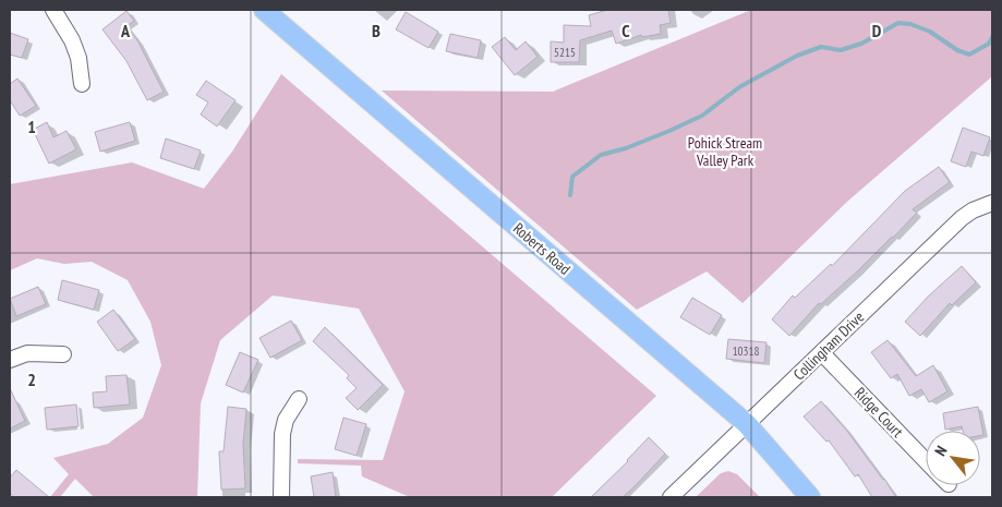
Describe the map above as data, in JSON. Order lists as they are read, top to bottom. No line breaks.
{"streets":{"main road":["Roberts Road"],"street":["Collingham Drive","Ridge Court"]},"crossings":[["Roberts Road","Collingham Drive"],["Collingham Drive","Ridge Court"]],"parks":["Pohick Stream Valley Park"],"house_numbers":["5215","10318"],"north":"top left","grid":{"columns":["A","B","C","D"],"rows":["1","2"]}}
